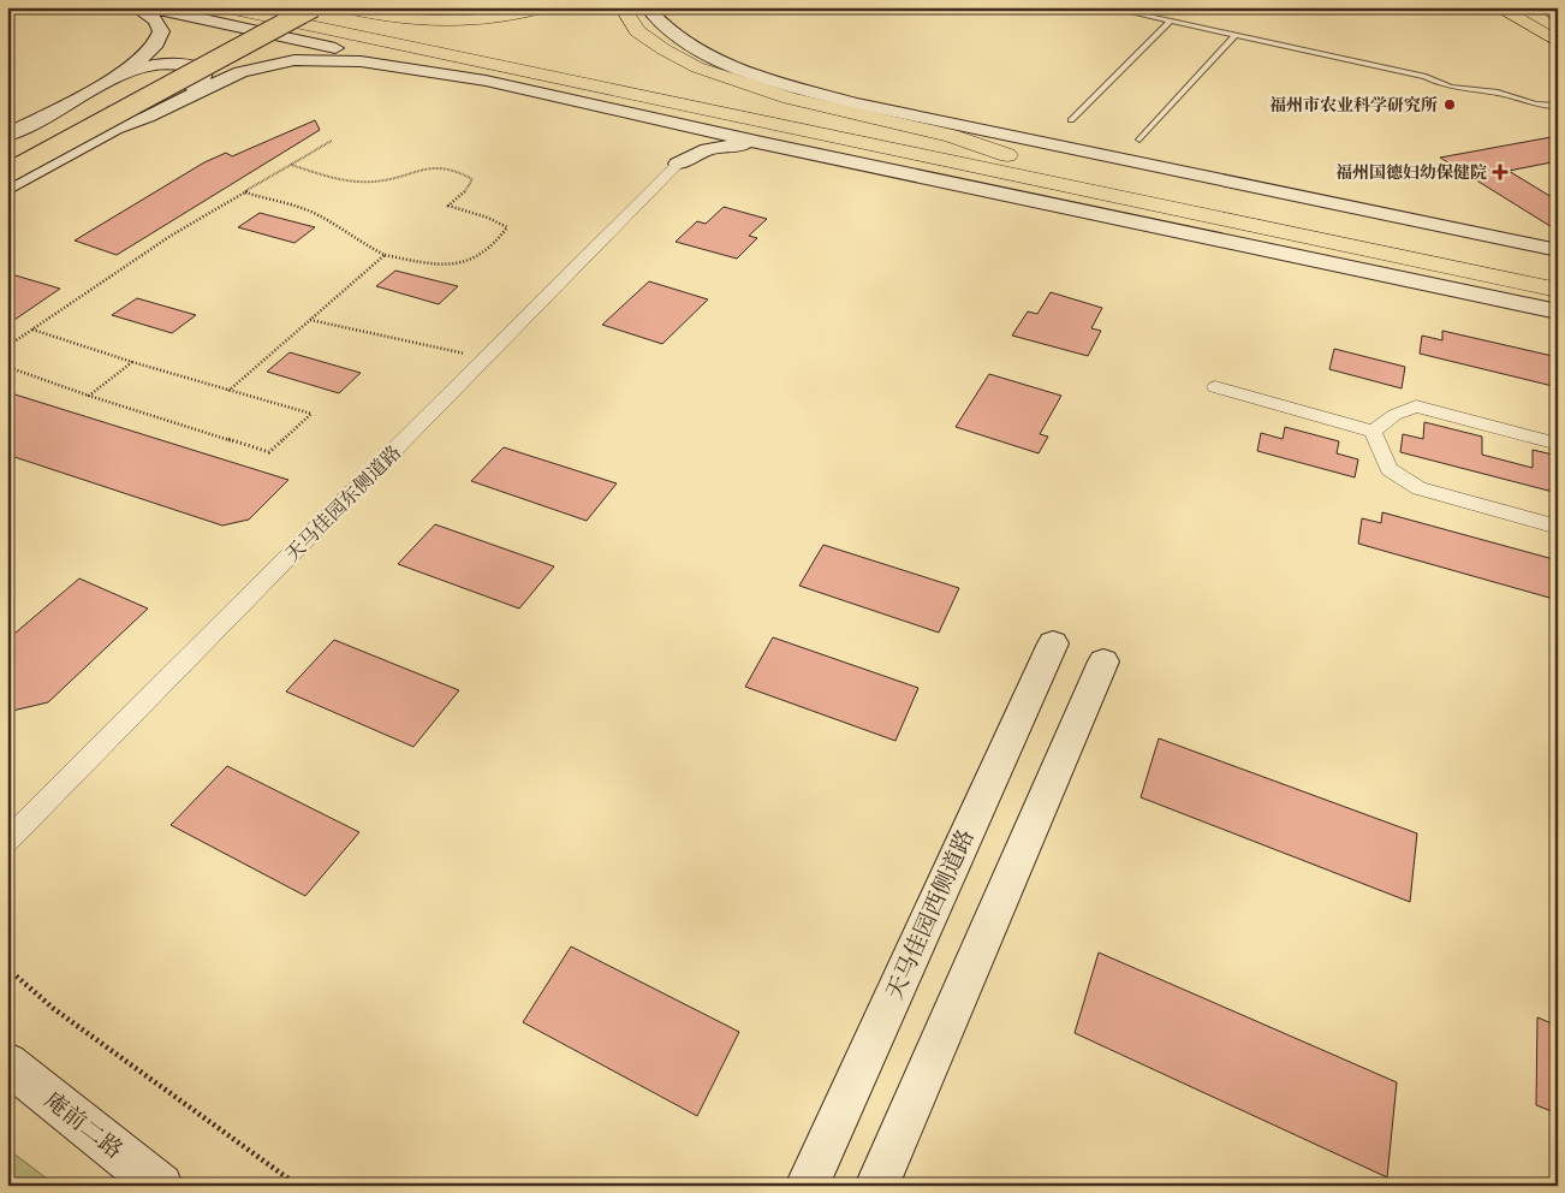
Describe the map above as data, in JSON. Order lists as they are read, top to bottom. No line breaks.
{"streets":{"main road":["天马佳园西侧道路","庵前二路"],"street":["天马佳园东侧道路"]},"places":{"other":["福州市农业科学研究所"],"health":["福州国德妇幼保健院"]}}
